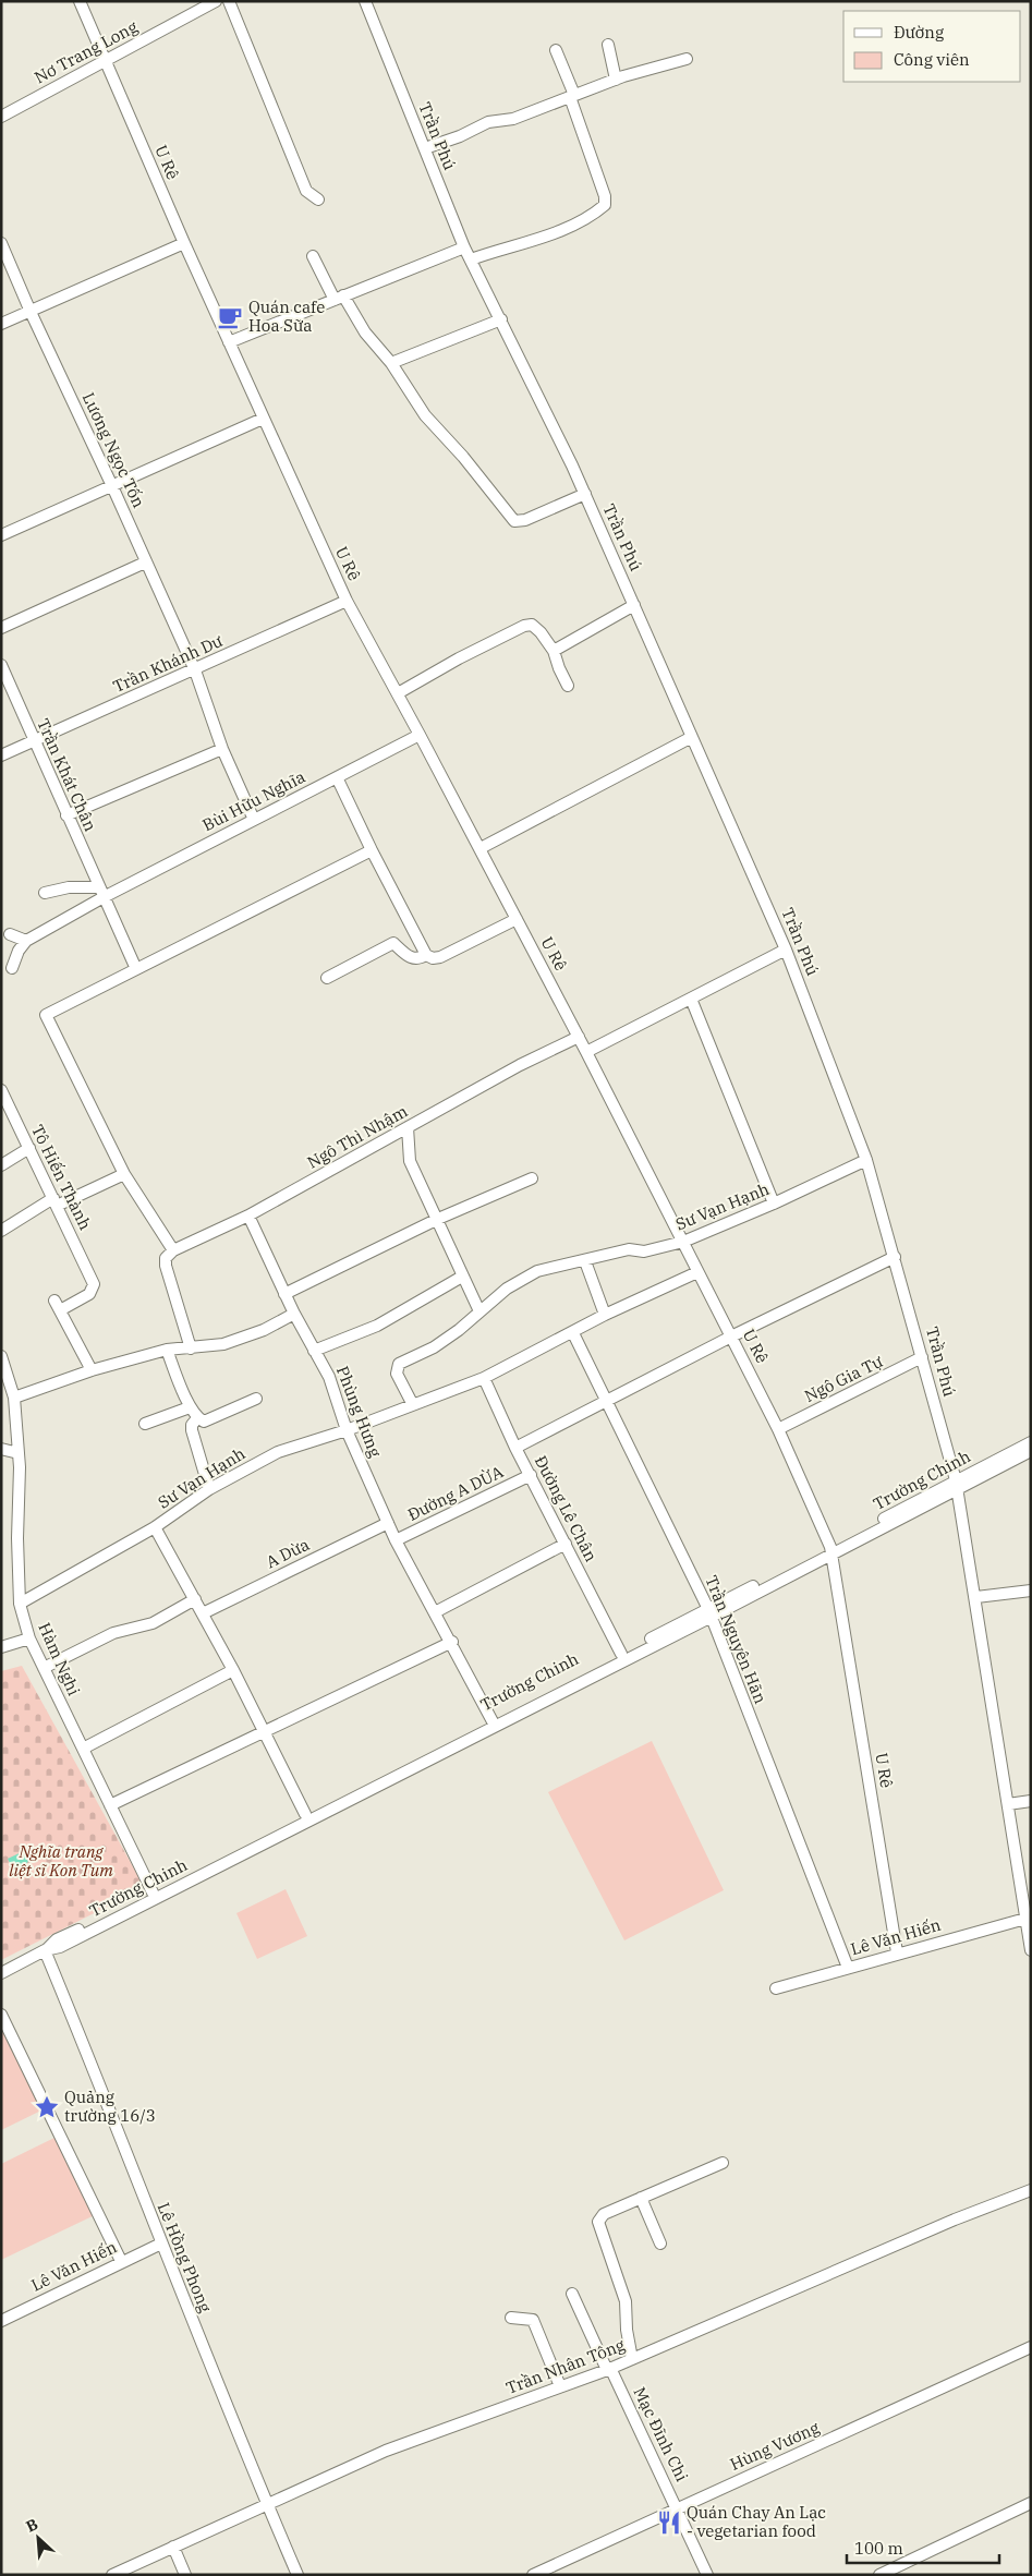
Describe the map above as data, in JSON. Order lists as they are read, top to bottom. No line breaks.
{"streets":{"street":["Nơ Trang Long","Trần Phú","U Rê","Lương Ngọc Tốn","Trần Khánh Dư","Trần Khát Chân","Bùi Hữu Nghĩa","Ngô Thì Nhậm","Tô Hiến Thành","Sư Vạn Hạnh","Ngô Gia Tự","Phùng Hưng","Trường Chinh","Đường A DỪA","Đường Lê Chân","A Dừa","Trần Nguyên Hãn","Hàm Nghi","Lê Văn Hiến","Lê Hồng Phong","Trần Nhân Tông","Mạc Đĩnh Chi","Hùng Vương"]},"crossings":[["Nơ Trang Long","U Rê"],["Trần Phú","Sư Vạn Hạnh"],["Trần Phú","Ngô Gia Tự"],["Trần Phú","Trường Chinh"],["Trần Phú","Lê Văn Hiến"],["U Rê","Trần Khánh Dư"],["U Rê","Bùi Hữu Nghĩa"],["U Rê","Ngô Thì Nhậm"],["U Rê","Sư Vạn Hạnh"],["U Rê","Ngô Gia Tự"],["U Rê","Trường Chinh"],["U Rê","Lê Văn Hiến"],["Lương Ngọc Tốn","Trần Khánh Dư"],["Lương Ngọc Tốn","Bùi Hữu Nghĩa"],["Trần Khánh Dư","Trần Khát Chân"],["Trần Khát Chân","Bùi Hữu Nghĩa"],["Sư Vạn Hạnh","Phùng Hưng"],["Sư Vạn Hạnh","Đường Lê Chân"],["Sư Vạn Hạnh","Trần Nguyên Hãn"],["Sư Vạn Hạnh","Hàm Nghi"],["Phùng Hưng","Trường Chinh"],["Phùng Hưng","Đường A DỪA"],["Phùng Hưng","A Dừa"],["Trường Chinh","Đường Lê Chân"],["Trường Chinh","Trần Nguyên Hãn"],["Trường Chinh","Hàm Nghi"],["Trường Chinh","Lê Hồng Phong"],["Đường A DỪA","Đường Lê Chân"],["Trần Nguyên Hãn","Lê Văn Hiến"],["Lê Văn Hiến","Lê Hồng Phong"],["Lê Hồng Phong","Trần Nhân Tông"],["Trần Nhân Tông","Mạc Đĩnh Chi"],["Mạc Đĩnh Chi","Hùng Vương"]],"parks":["Nghĩa trang liệt sĩ Kon Tum"],"places":{"cafe":["Quán cafe Hoa Sữa"],"place":["Quảng trường 16/3"],"restaurant":["Quán Chay An Lạc - vegetarian food"]},"legend":["Đường","Công viên"],"scale_bar":"100 m","north":"top left"}
